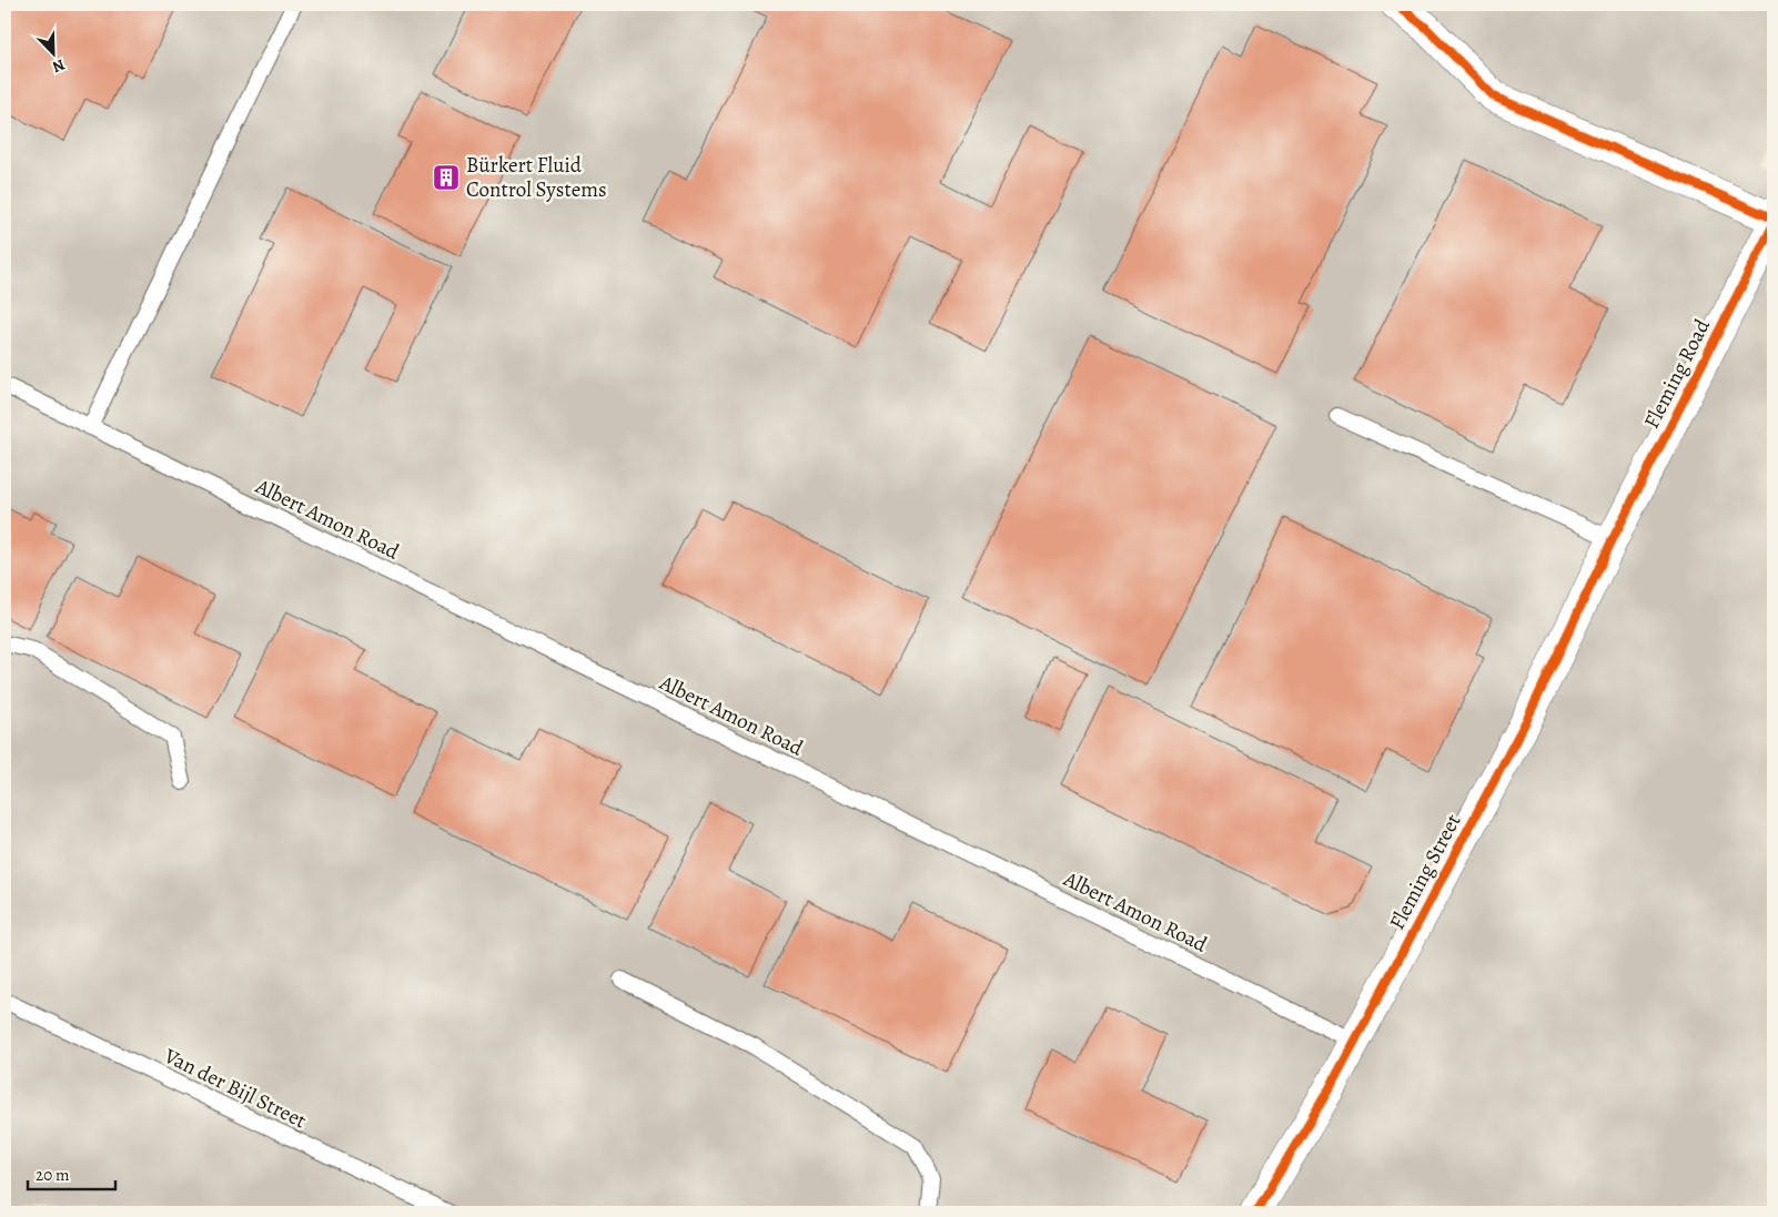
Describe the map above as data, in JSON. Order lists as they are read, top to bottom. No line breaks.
{"streets":{"street":["Fleming Road","Fleming Street"],"lane":["Albert Amon Road","Van der Bijl Street"]},"crossings":[["Fleming Road","Fleming Street"],["Albert Amon Road","Fleming Street"]],"places":{"building":["Bürkert Fluid Control Systems"]},"scale_bar":"20 m","north":"bottom right"}
